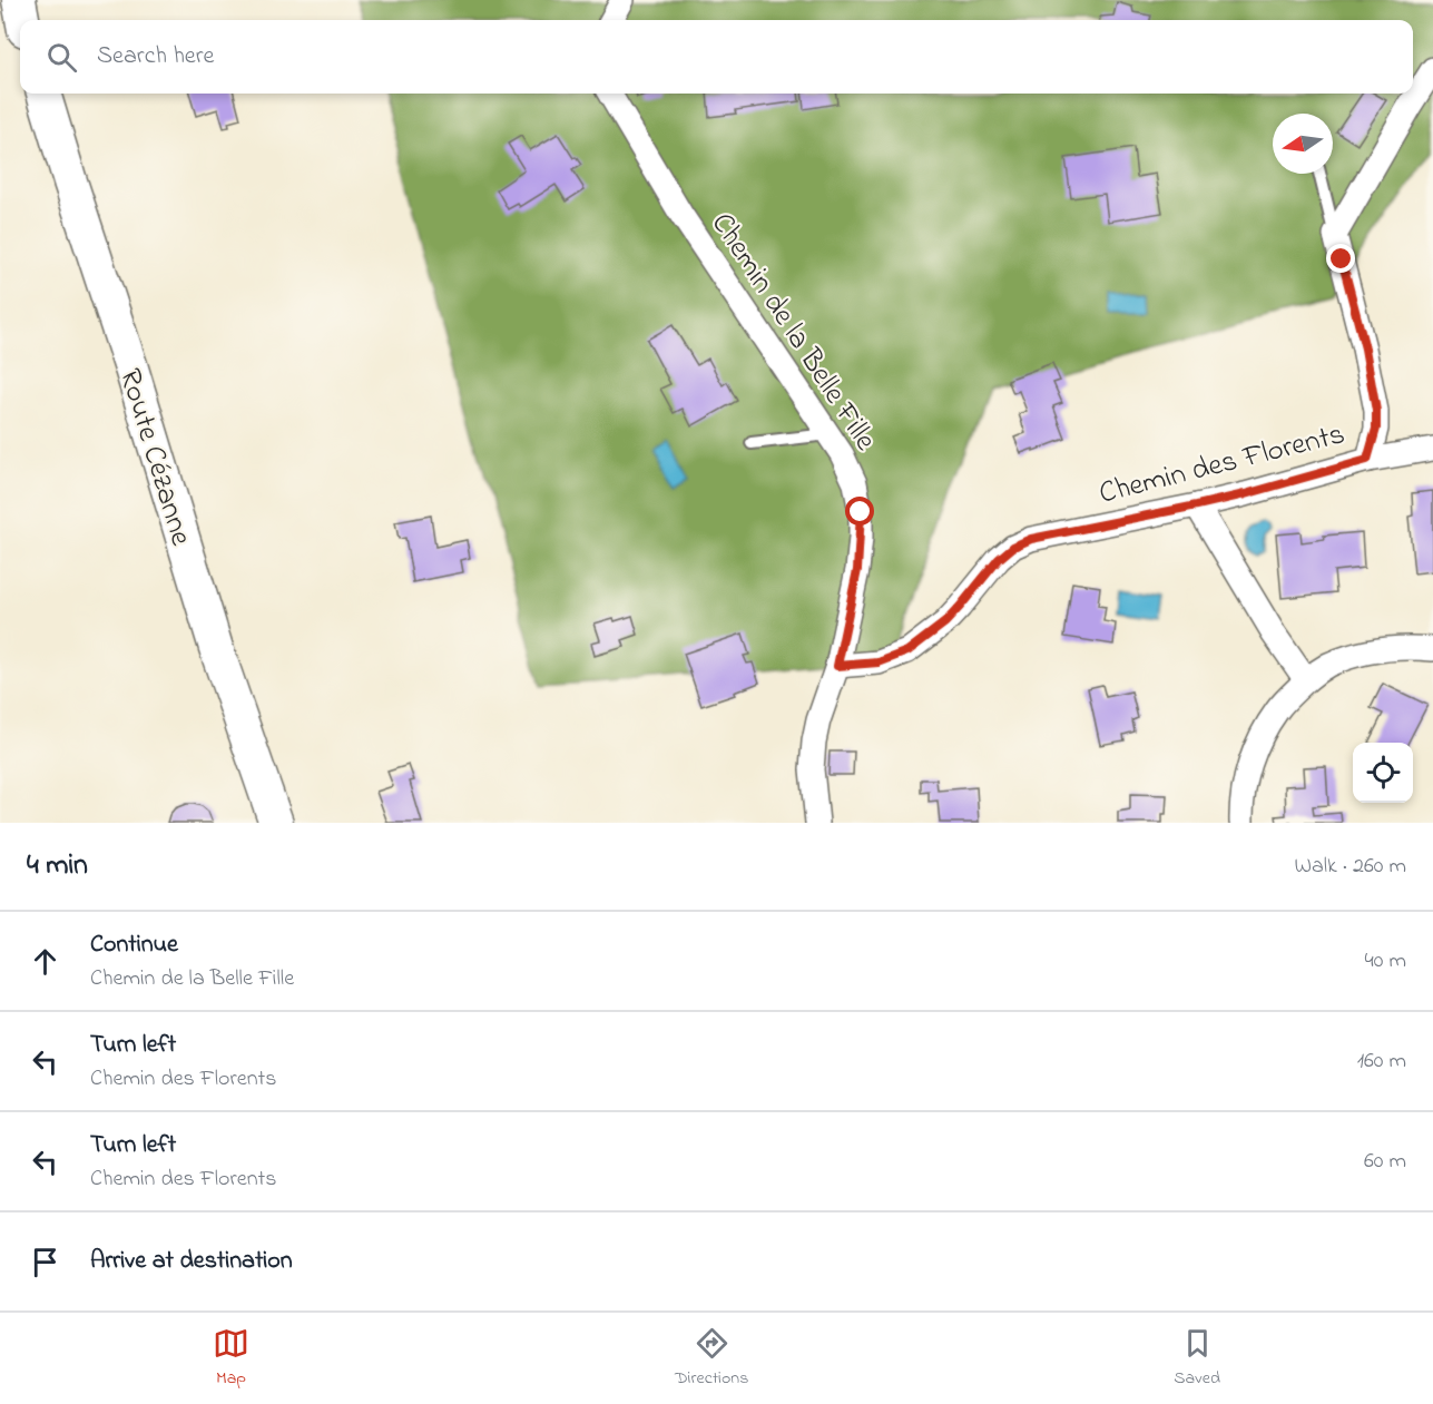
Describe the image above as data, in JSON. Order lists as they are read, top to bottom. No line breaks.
{"streets":{"street":["Chemin de la Belle Fille","Route Cézanne","Chemin des Florents"]},"crossings":[["Chemin de la Belle Fille","Chemin des Florents"]],"north":"left","page":{"search":"Search here","heading":["4 min","Walk · 260 m"],"list":[["Continue","Chemin de la Belle Fille","40 m"],["Turn left","Chemin des Florents","160 m"],["Turn left","Chemin des Florents","60 m"],"Arrive at destination"],"nav":["Map","Directions","Saved"]}}
